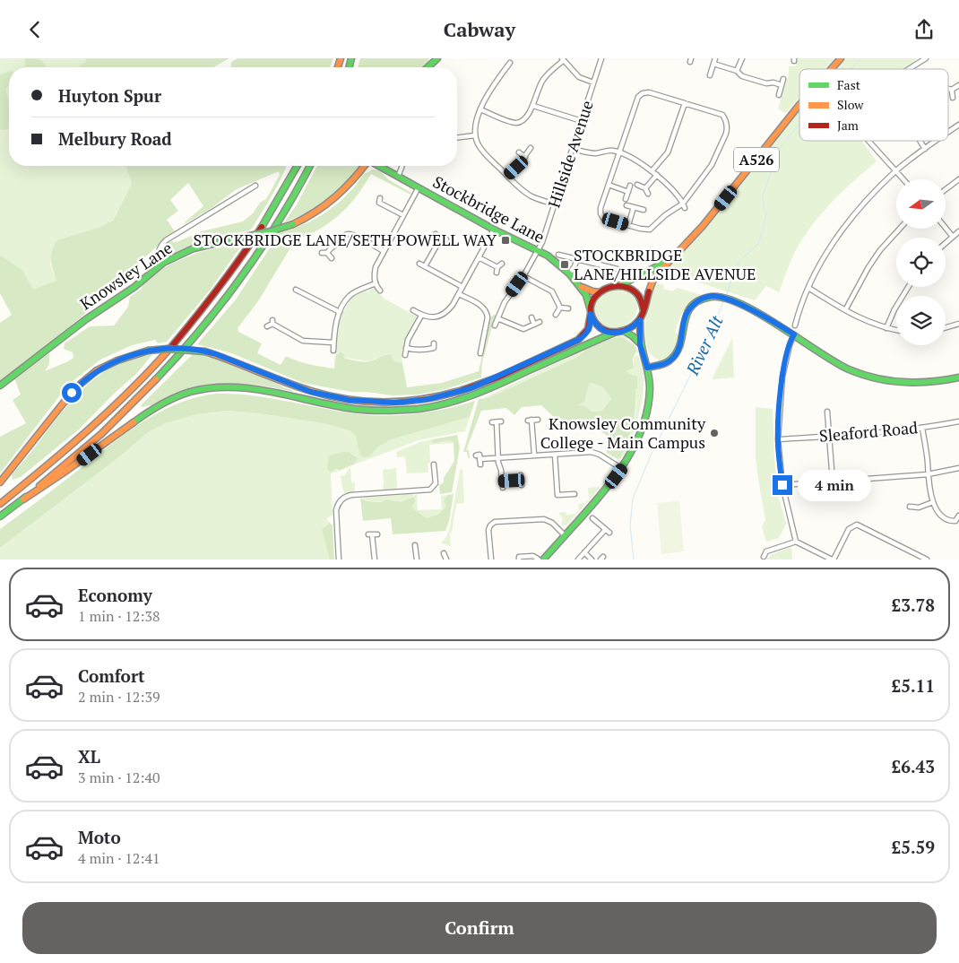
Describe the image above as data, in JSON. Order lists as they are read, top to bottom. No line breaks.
{"streets":{"main road":["A526","Stockbridge Lane","Knowsley Lane"],"street":["Hillside Avenue","Sleaford Road"]},"crossings":[["Hillside Avenue","Stockbridge Lane"],["A526","Stockbridge Lane"]],"water":["River Alt"],"places":{"transit":["STOCKBRIDGE LANE/SETH POWELL WAY","STOCKBRIDGE LANE/HILLSIDE AVENUE"],"other":["Knowsley Community College - Main Campus"]},"legend":["Fast","Slow","Jam"],"north":"left","page":{"header":"Cabway","banner":["Huyton Spur","Melbury Road"],"bubble":"4 min","list":[{"name":"Economy","note":"1 min · 12:38","value":"£3.78"},{"name":"Comfort","note":"2 min · 12:39","value":"£5.11"},{"name":"XL","note":"3 min · 12:40","value":"£6.43"},{"name":"Moto","note":"4 min · 12:41","value":"£5.59"}],"buttons":"Confirm"}}
